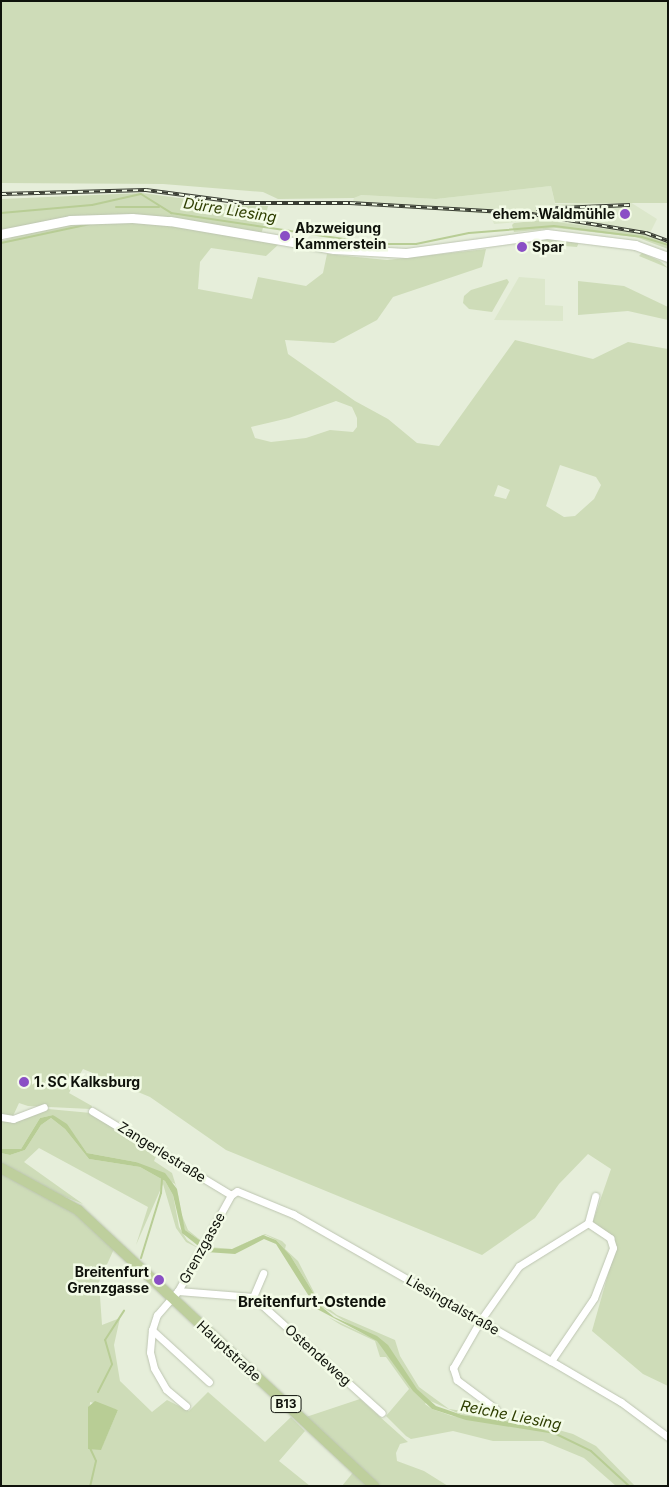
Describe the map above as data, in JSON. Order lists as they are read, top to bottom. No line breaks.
{"streets":{"main road":["Hauptstraße","B13"],"street":["Zangerlestraße","Grenzgasse","Liesingtalstraße","Ostendeweg"]},"crossings":[["Zangerlestraße","Grenzgasse"],["Zangerlestraße","Liesingtalstraße"],["Grenzgasse","Liesingtalstraße"],["Grenzgasse","Hauptstraße"]],"districts":["Breitenfurt-Ostende"],"water":["Dürre Liesing","Reiche Liesing"],"places":["ehem. Waldmühle","Abzweigung Kammerstein","Spar","1. SC Kalksburg","Breitenfurt Grenzgasse"]}
